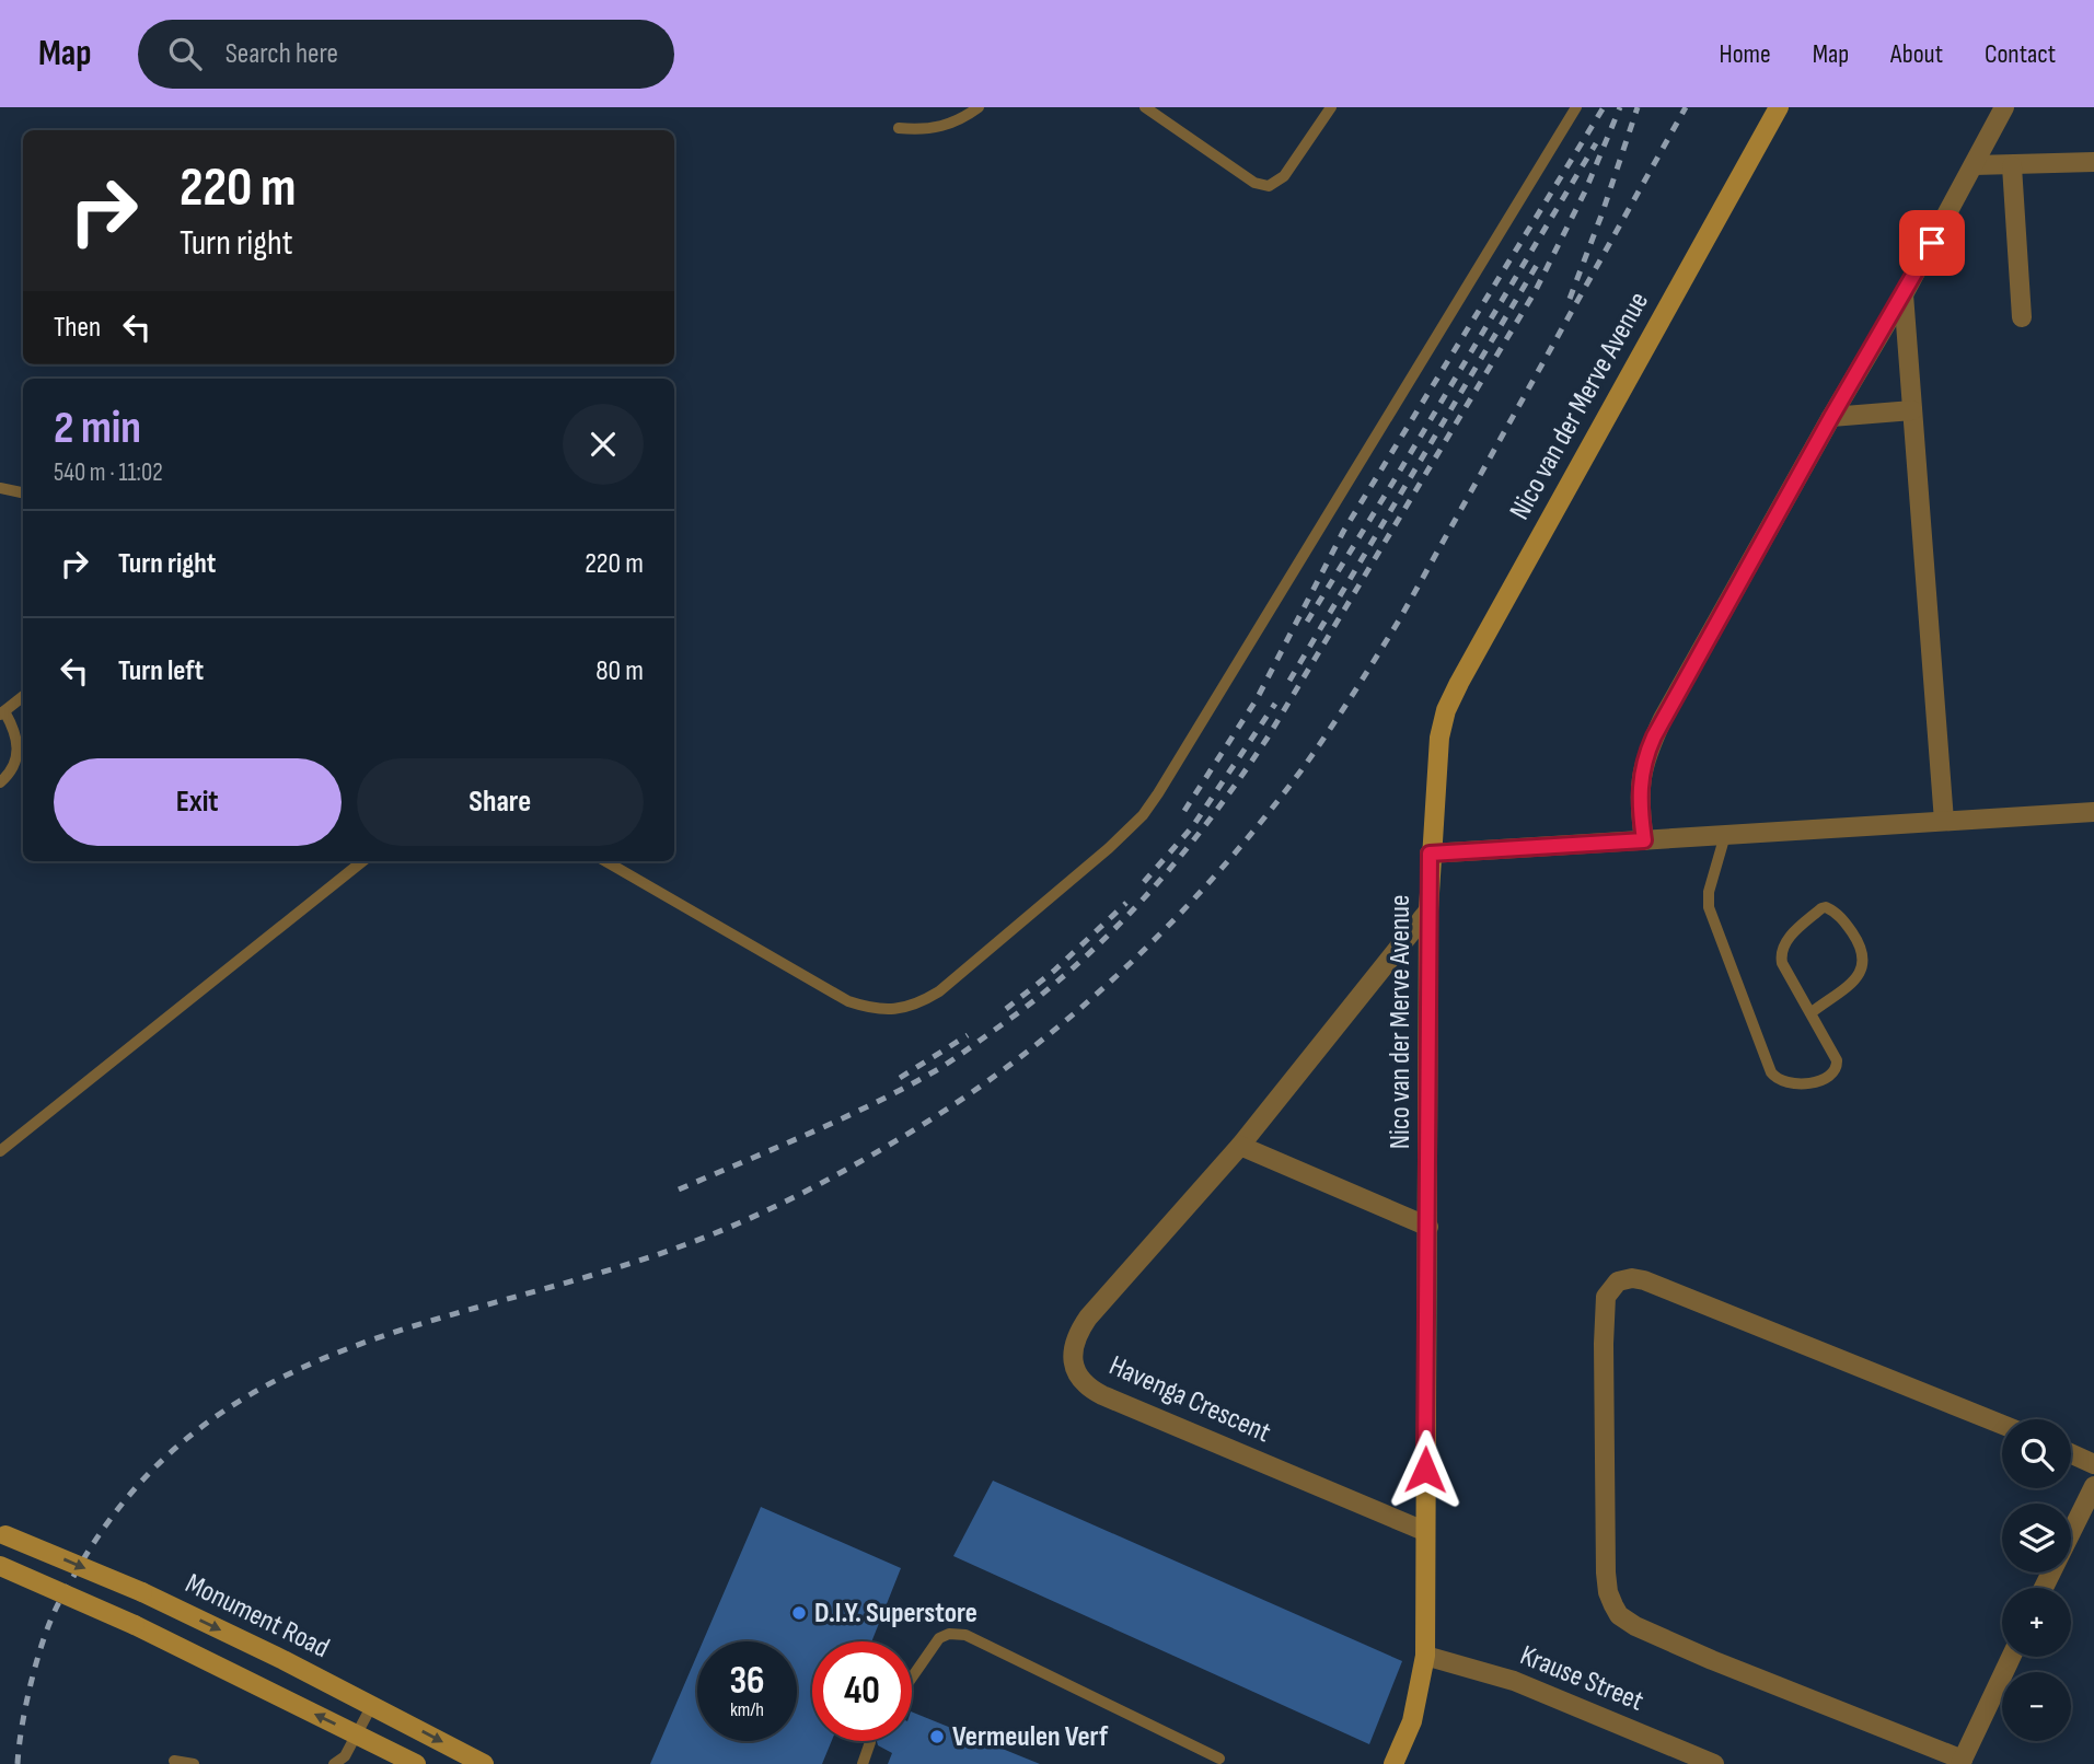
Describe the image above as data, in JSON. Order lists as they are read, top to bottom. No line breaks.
{"streets":{"street":["Nico van der Merve Avenue","Havenga Crescent","Monument Road","Krause Street"]},"crossings":[["Nico van der Merve Avenue","Havenga Crescent"],["Nico van der Merve Avenue","Krause Street"]],"places":["D.I.Y. Superstore","Vermeulen Verf"],"page":{"header":"Map","search":"Search here","nav":["Home","Map","About","Contact"],"turn":["220 m","Turn right"],"then":"Then","heading":["2 min","540 m · 11:02"],"list":[{"name":"Turn right","value":"220 m"},{"name":"Turn left","value":"80 m"}],"buttons":["Exit","Share"],"map_buttons":["+","−"],"speed":"36 km/h","limit":"40"}}
